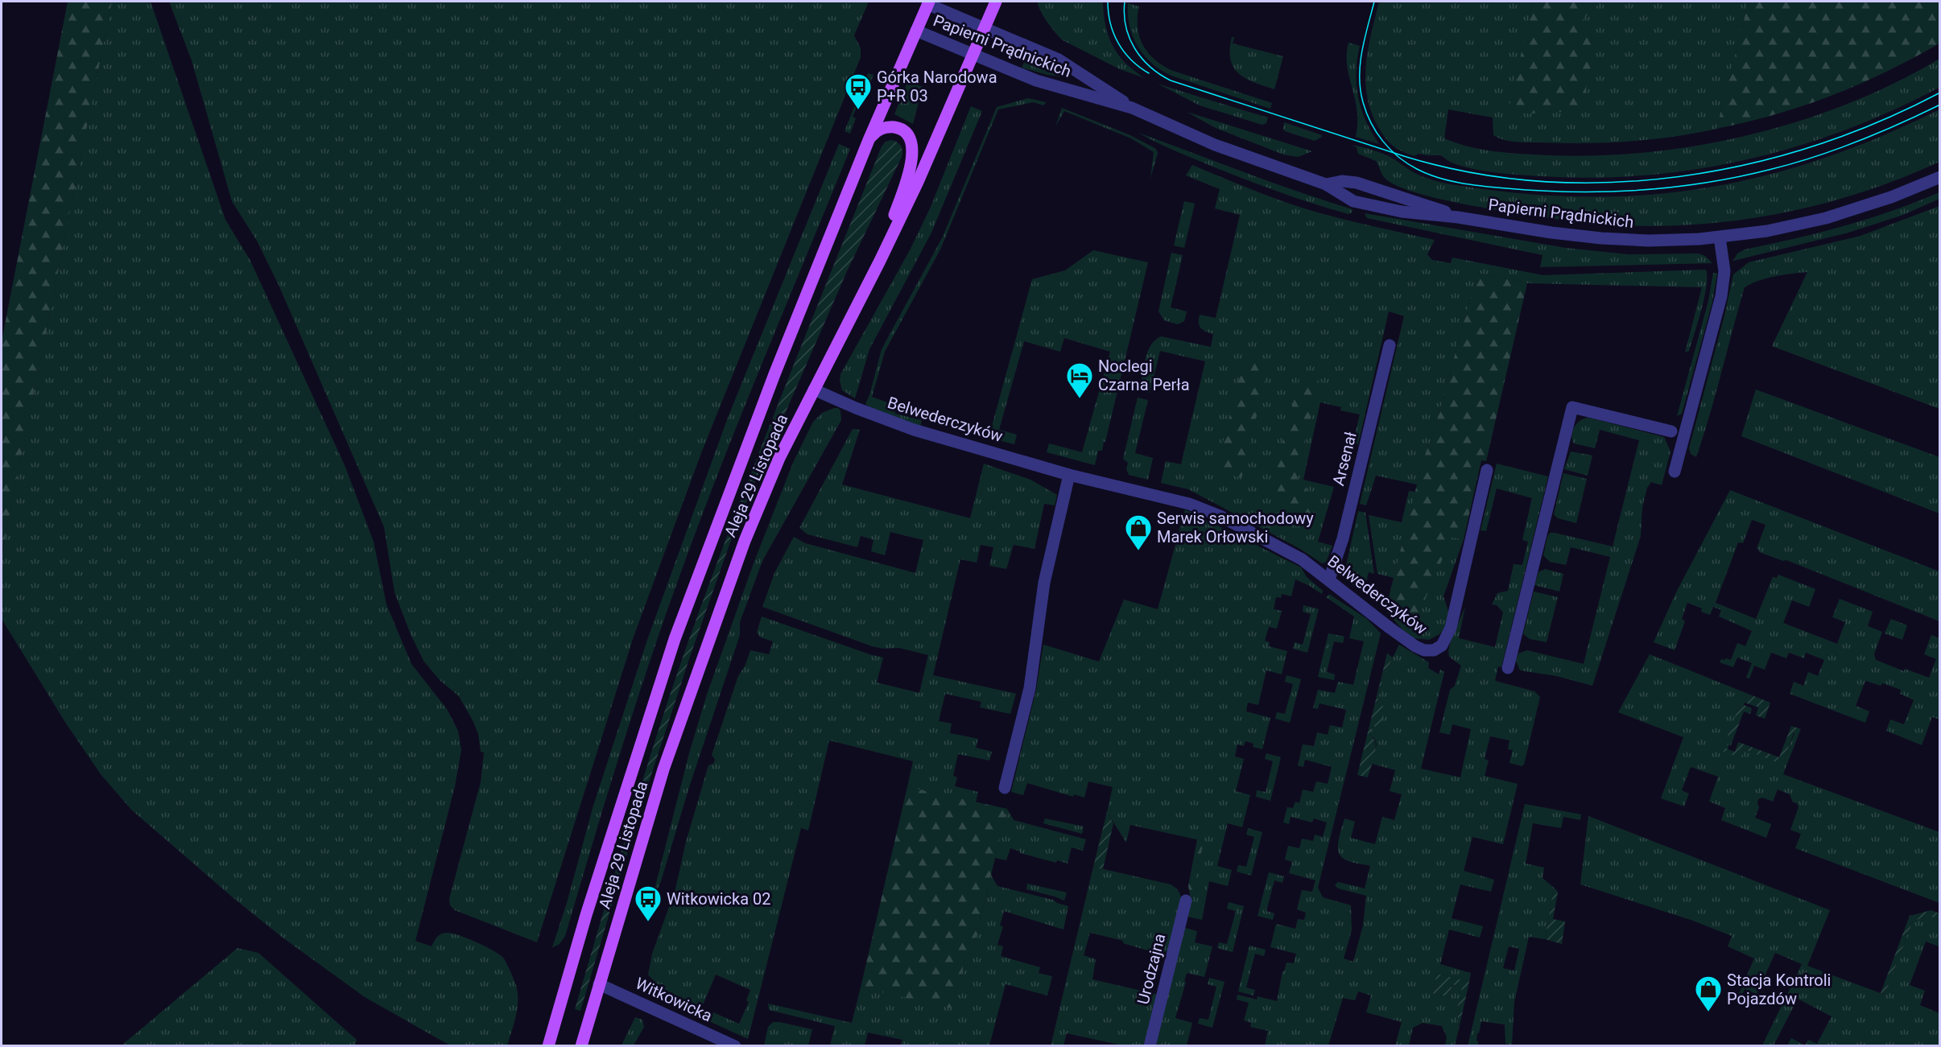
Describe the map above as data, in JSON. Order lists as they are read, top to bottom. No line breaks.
{"streets":{"main road":["Aleja 29 Listopada"],"street":["Papierni Prądnickich","Belwederczyków","Arsenał","Urodzajna","Witkowicka"]},"crossings":[["Papierni Prądnickich","Aleja 29 Listopada"],["Belwederczyków","Arsenał"],["Belwederczyków","Aleja 29 Listopada"],["Aleja 29 Listopada","Witkowicka"]],"places":{"bus stop":["Górka Narodowa P+R 03","Witkowicka 02"],"hotel":["Noclegi Czarna Perła"],"shop":["Serwis samochodowy Marek Orłowski","Stacja Kontroli Pojazdów"]}}
